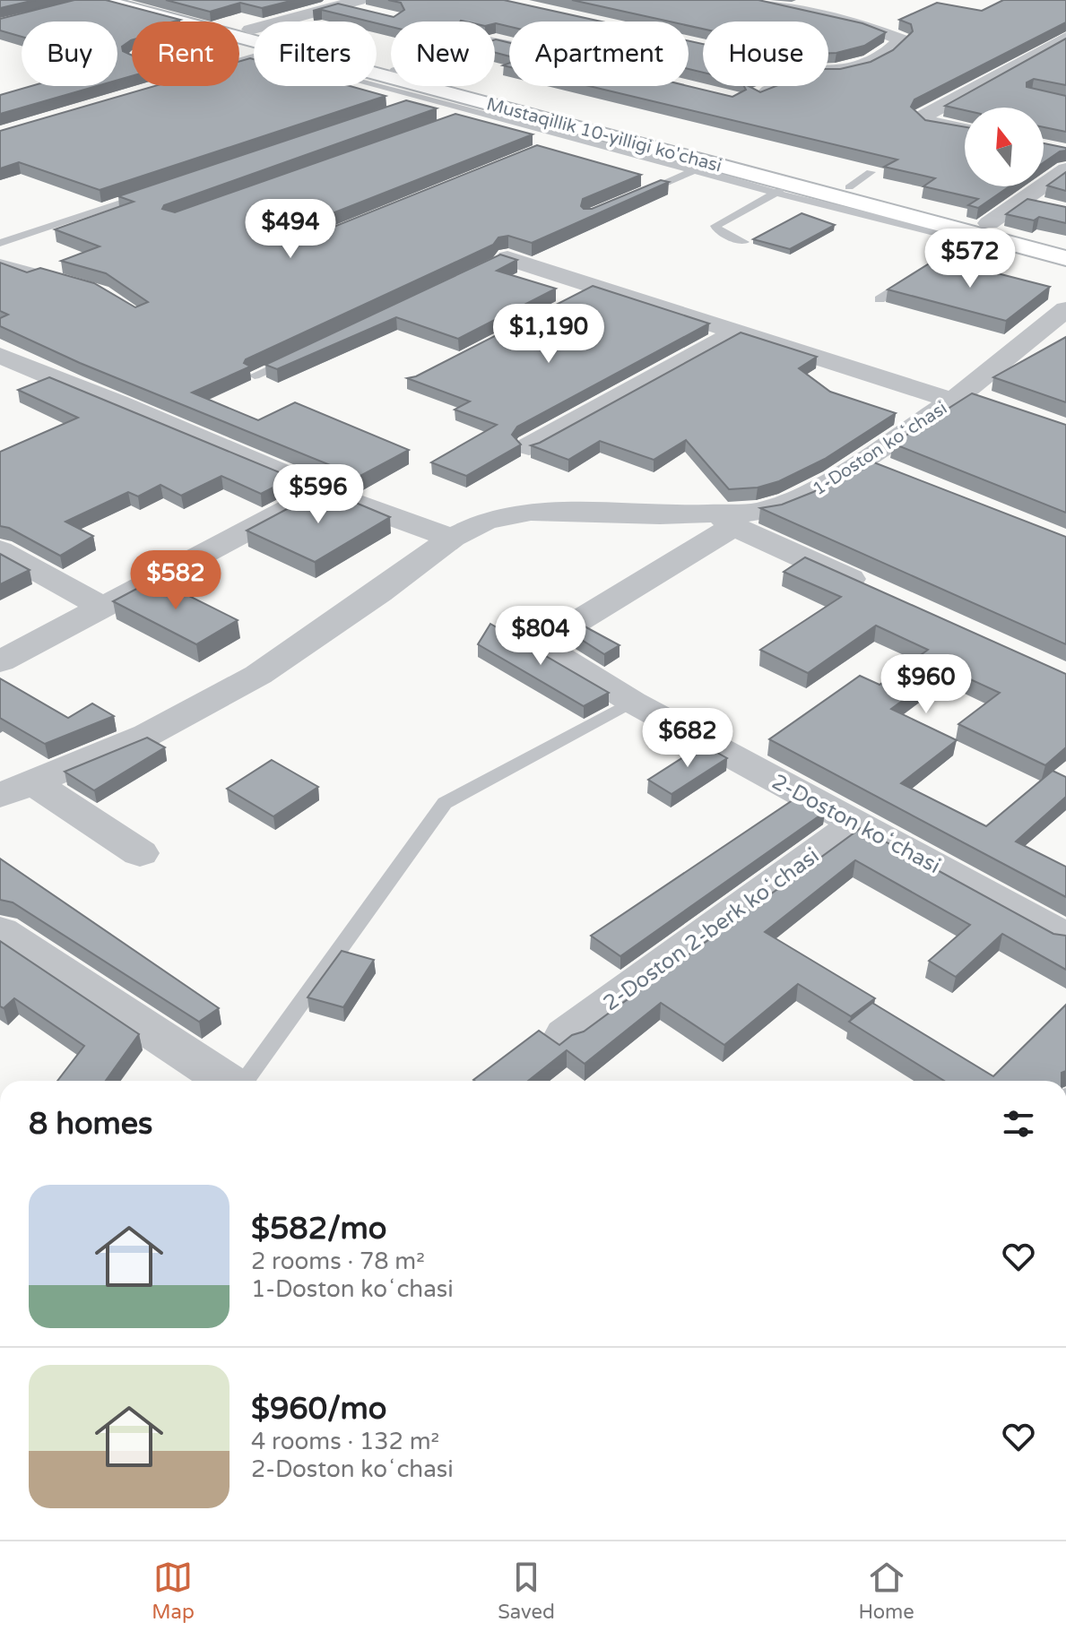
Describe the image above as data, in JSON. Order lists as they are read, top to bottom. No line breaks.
{"streets":{"main road":["Mustaqillik 10-yilligi ko'chasi"],"street":["1-Doston koʻchasi","2-Doston koʻchasi","2-Doston 2-berk koʻchasi"]},"crossings":[["1-Doston koʻchasi","2-Doston koʻchasi"],["2-Doston koʻchasi","2-Doston 2-berk koʻchasi"]],"north":"top","page":{"chip":["Buy","Rent","Filters","New","Apartment","House"],"price":["$494","$572","$1,190","$596","$582","$804","$960","$682"],"heading":"8 homes","list":[{"name":"$582/mo","note":"2 rooms · 78 m² · 1-Doston koʻchasi"},{"name":"$960/mo","note":"4 rooms · 132 m² · 2-Doston koʻchasi"}],"tabs":["Map","Saved","Home"]}}
